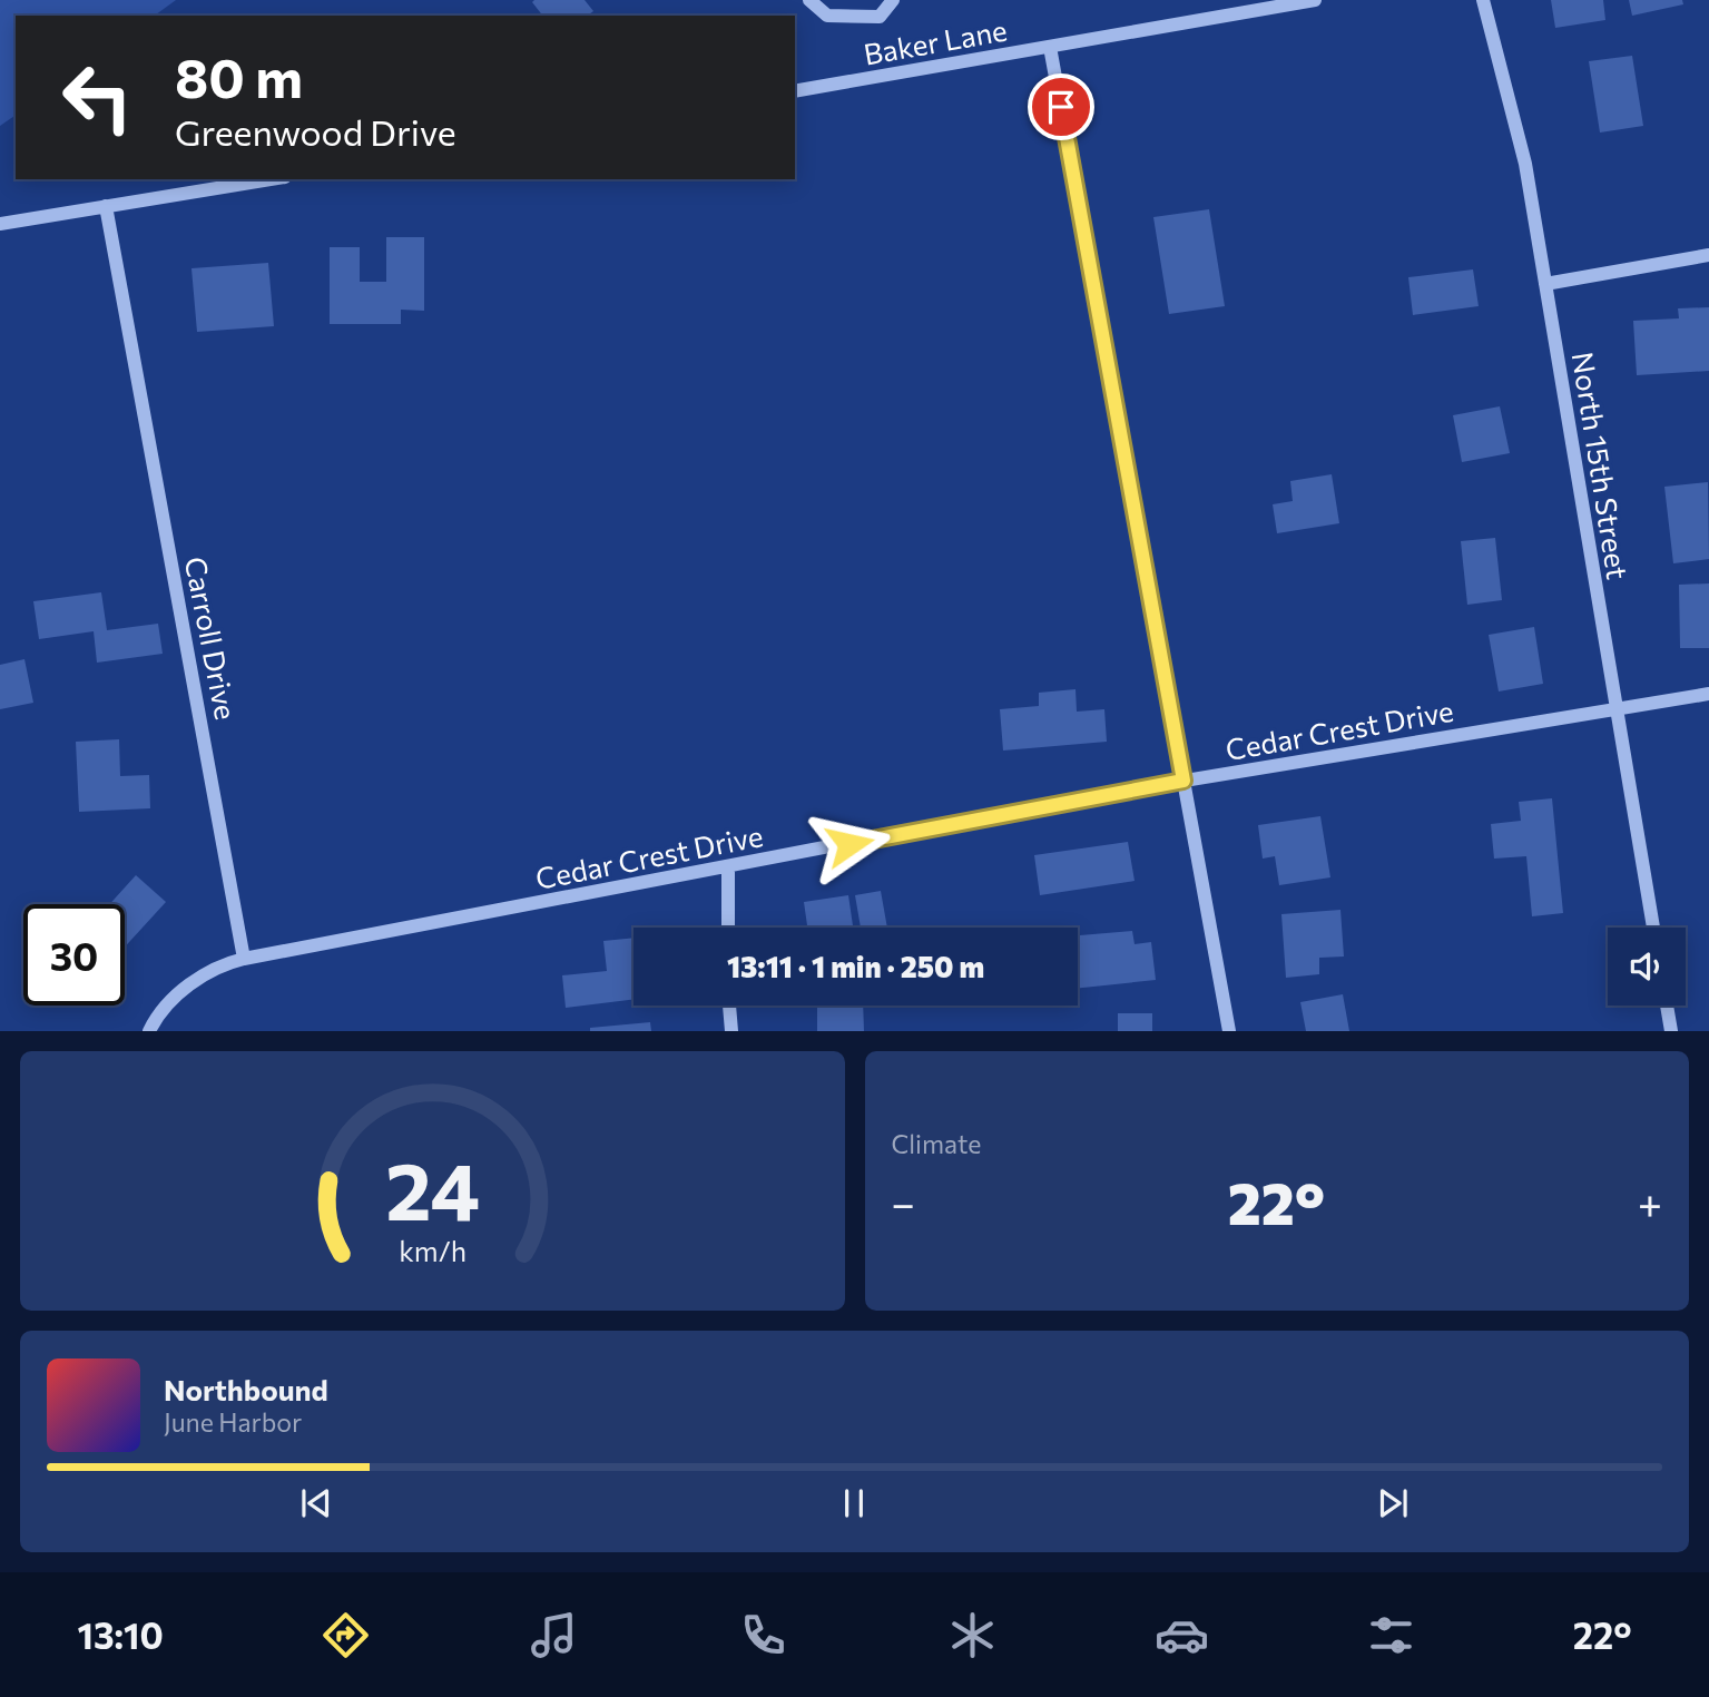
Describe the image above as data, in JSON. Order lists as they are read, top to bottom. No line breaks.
{"streets":{"street":["Baker Lane","North 15th Street","Carroll Drive","Cedar Crest Drive"]},"crossings":[["North 15th Street","Cedar Crest Drive"],["Carroll Drive","Cedar Crest Drive"]],"page":{"turn":["80 m","Greenwood Drive"],"limit":"30","trip":"13:11 · 1 min · 250 m","tile":"Climate","heat":["−","22°","+"],"song":["Northbound","June Harbor"],"tabs":["13:10","22°"],"gauge":["24","km/h"]}}
